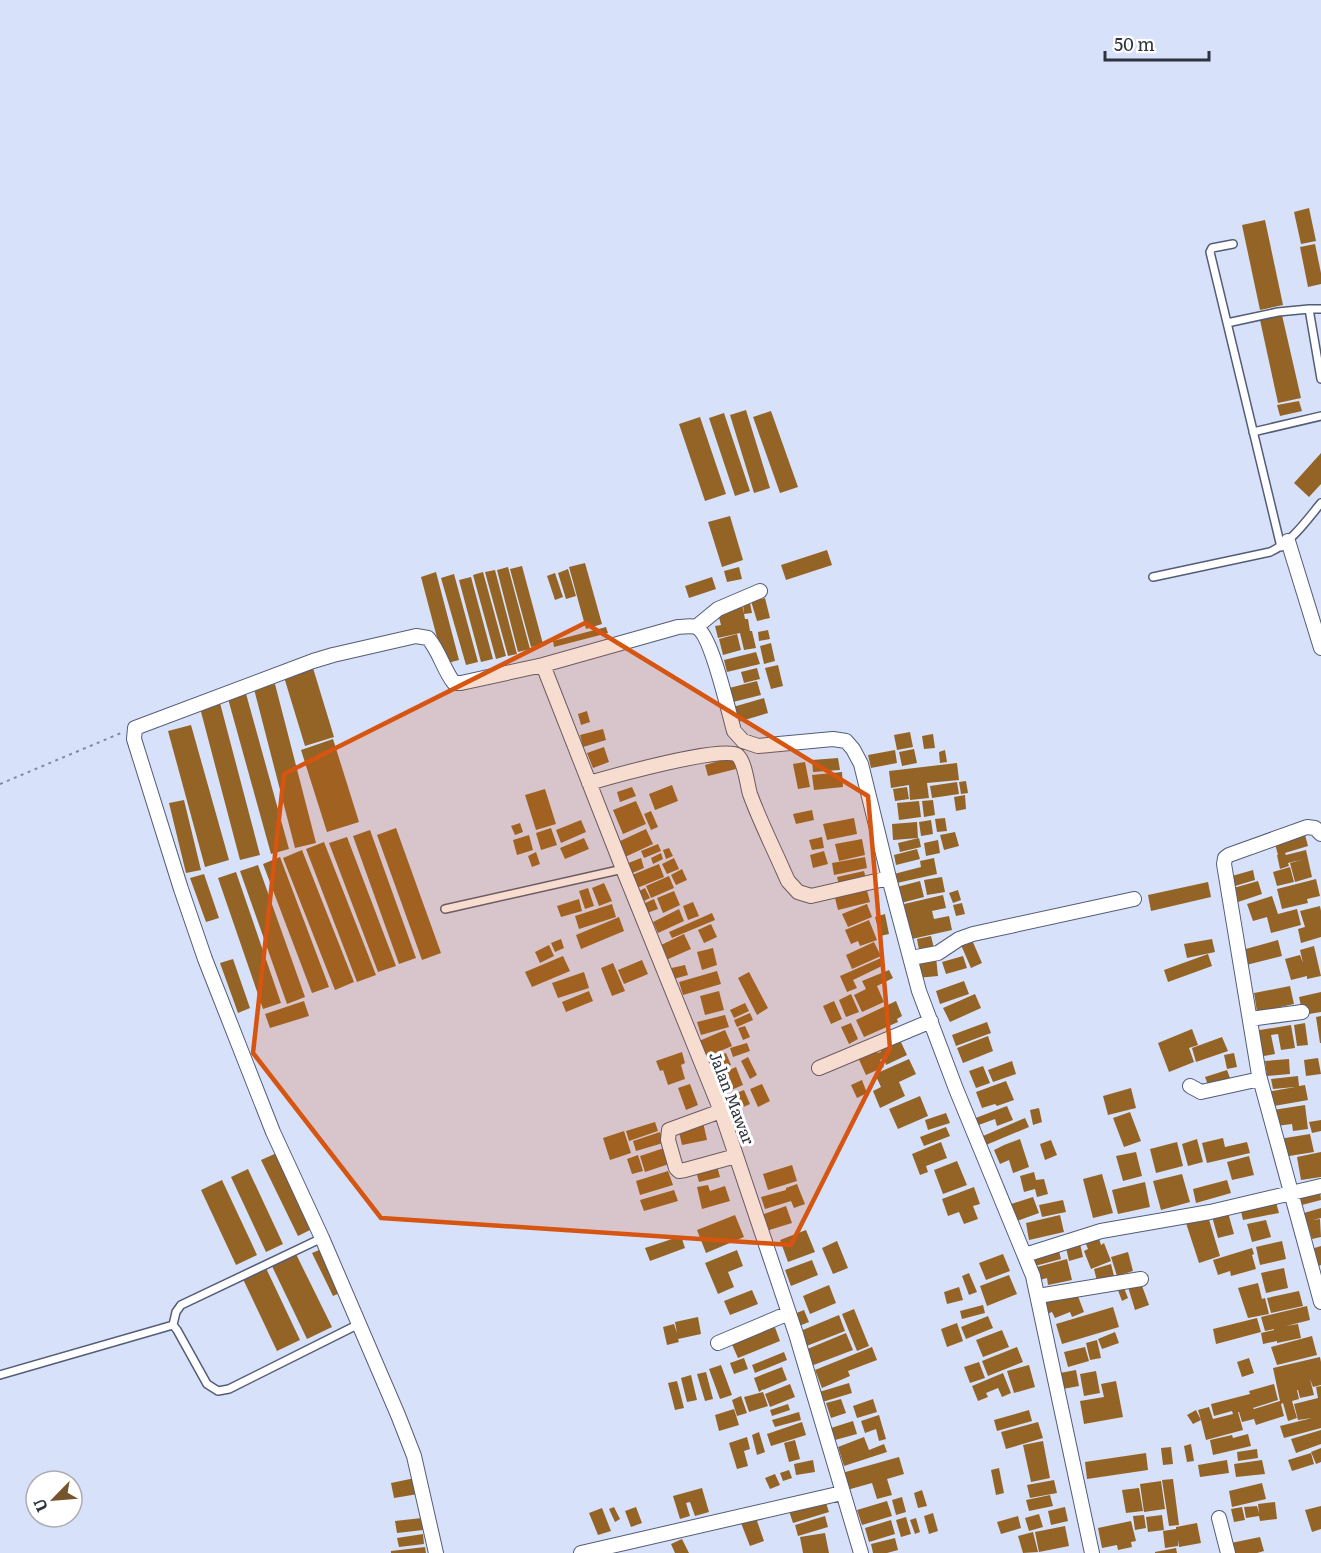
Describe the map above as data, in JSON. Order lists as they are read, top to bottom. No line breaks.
{"streets":{"street":["Jalan Mawar"]},"scale_bar":"50 m","north":"bottom left"}
